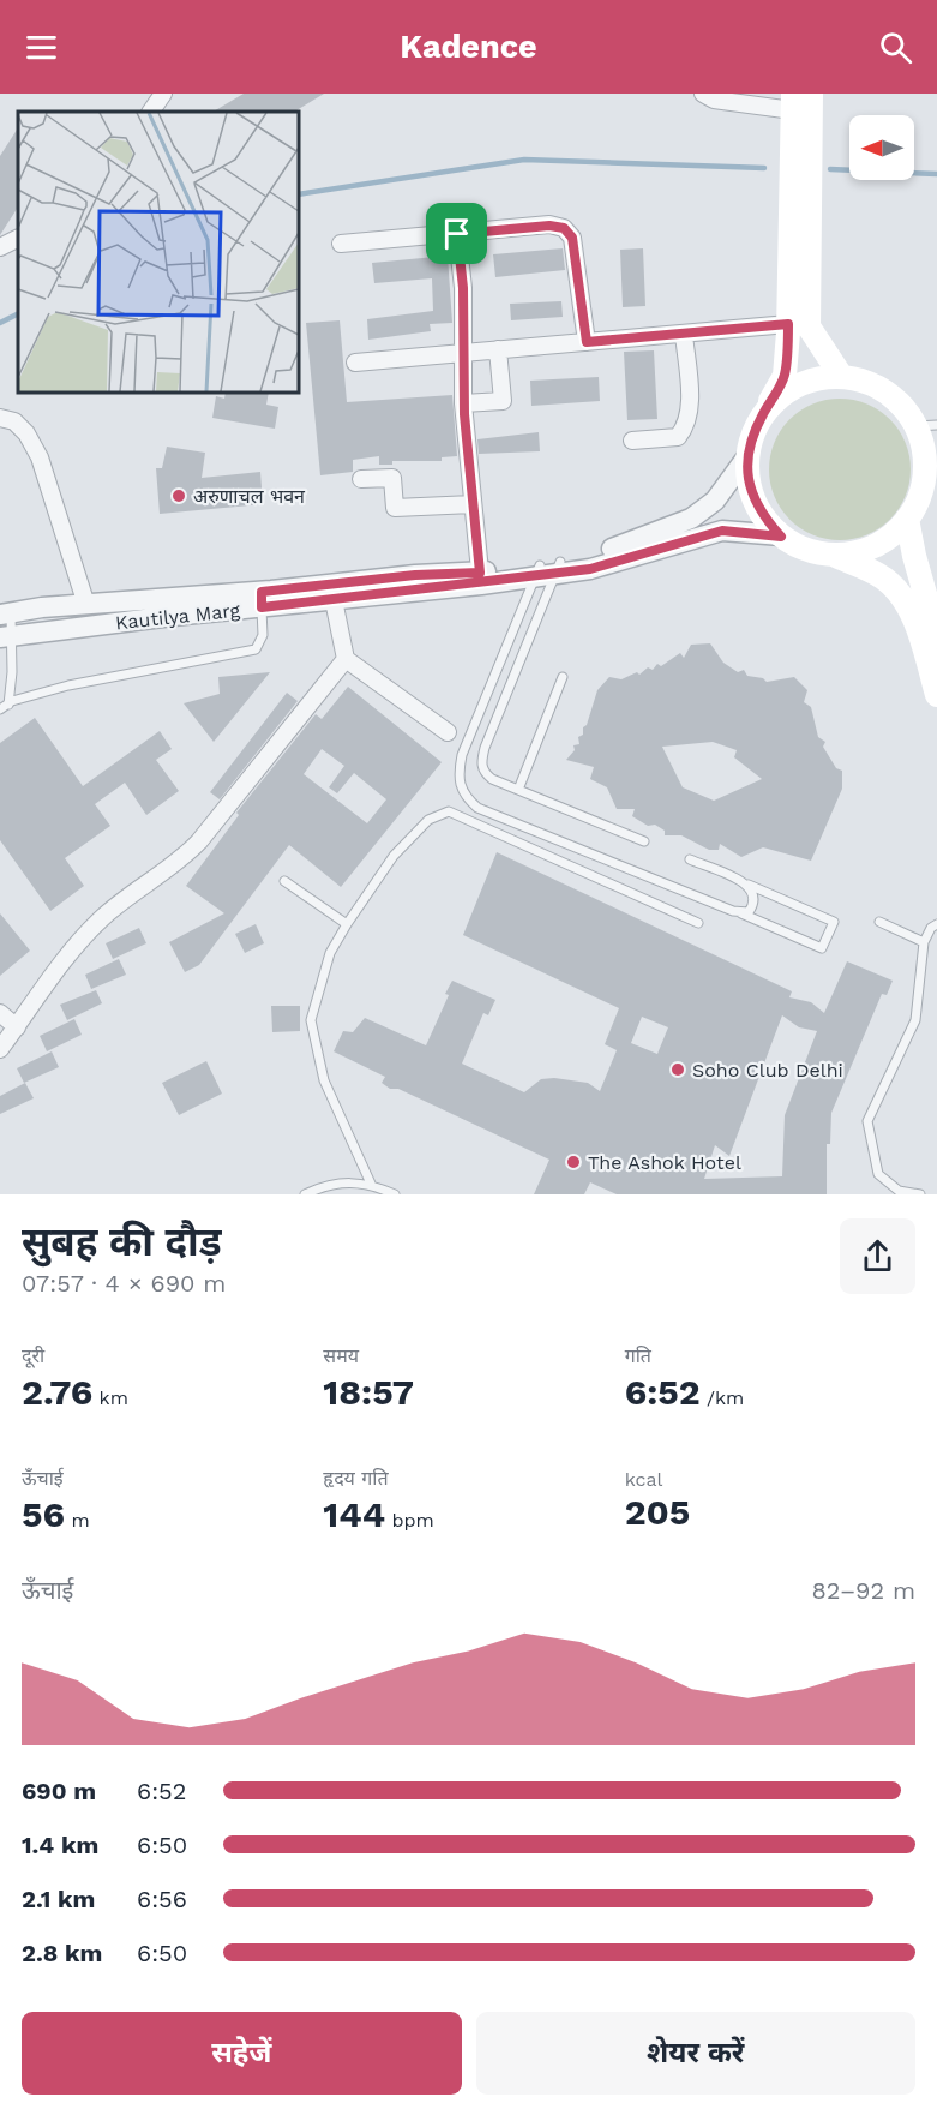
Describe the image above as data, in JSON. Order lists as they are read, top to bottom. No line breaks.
{"streets":{"street":["Kautilya Marg"]},"places":["अरुणाचल भवन","Soho Club Delhi","The Ashok Hotel"],"north":"left","page":{"header":"Kadence","heading":["सुबह की दौड़","07:57 · 4 × 690 m"],"stats":[["दूरी","2.76 km"],["समय","18:57"],["गति","6:52 /km"],["ऊँचाई","56 m"],["हृदय गति","144 bpm"],["kcal","205"]],"chart":["ऊँचाई","82–92 m"],"list":[{"name":"690 m","note":"6:52"},{"name":"1.4 km","note":"6:50"},{"name":"2.1 km","note":"6:56"},{"name":"2.8 km","note":"6:50"}],"buttons":["सहेजें","शेयर करें"]}}
